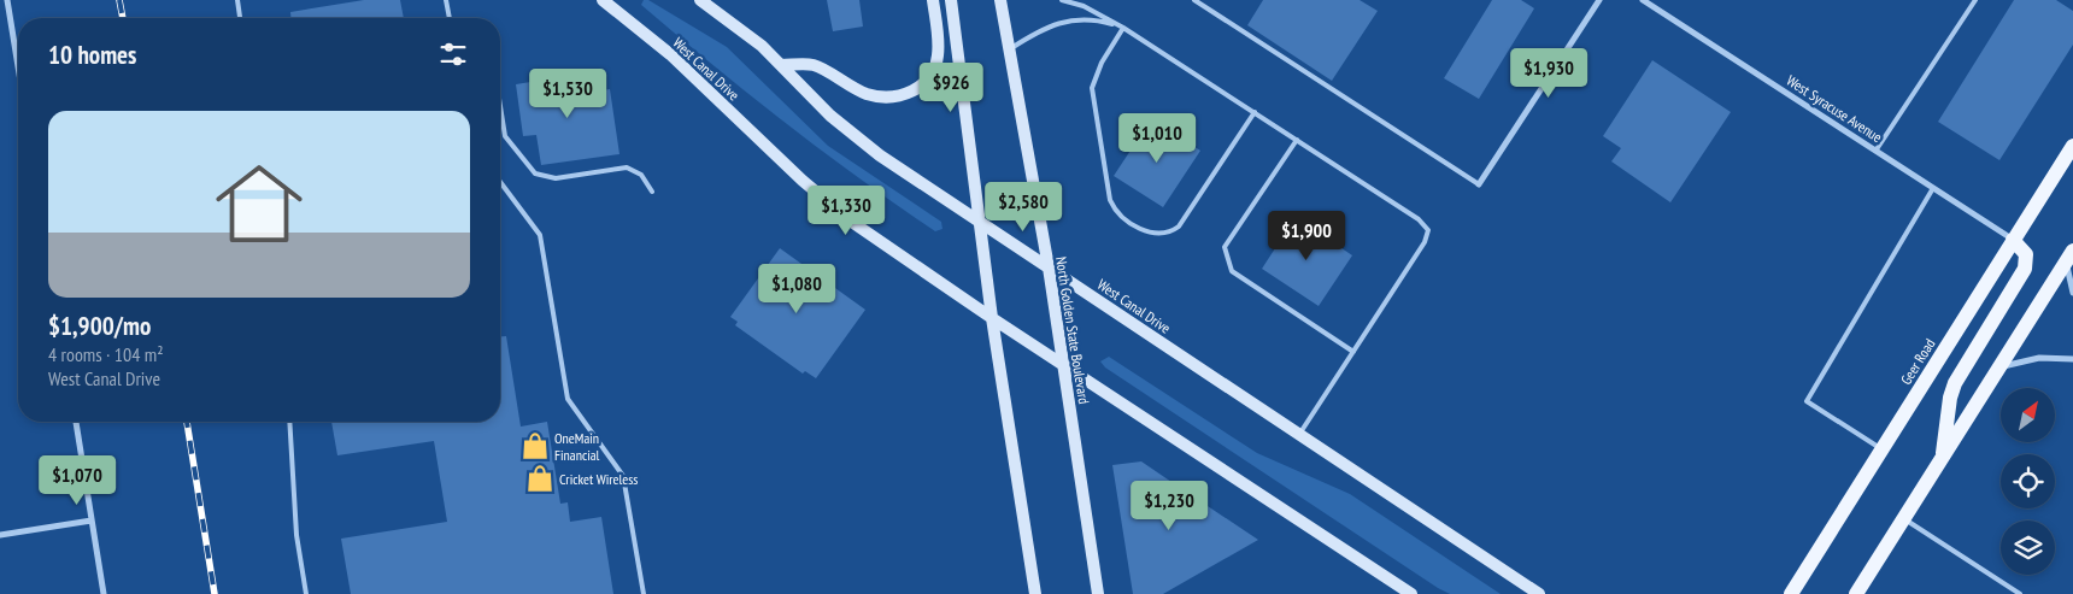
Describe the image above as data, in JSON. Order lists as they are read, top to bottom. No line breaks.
{"streets":{"main road":["West Canal Drive","North Golden State Boulevard","Geer Road"],"street":["West Syracuse Avenue"]},"crossings":[["West Canal Drive","North Golden State Boulevard"],["West Syracuse Avenue","Geer Road"]],"places":{"shop":["OneMain Financial","Cricket Wireless"]},"north":"top right","page":{"heading":"10 homes","price":["$1,930","$926","$1,530","$1,010","$2,580","$1,330","$1,900","$1,080","$1,070","$1,230"],"list":[{"name":"$1,900/mo","note":"4 rooms · 104 m² · West Canal Drive"}]}}
